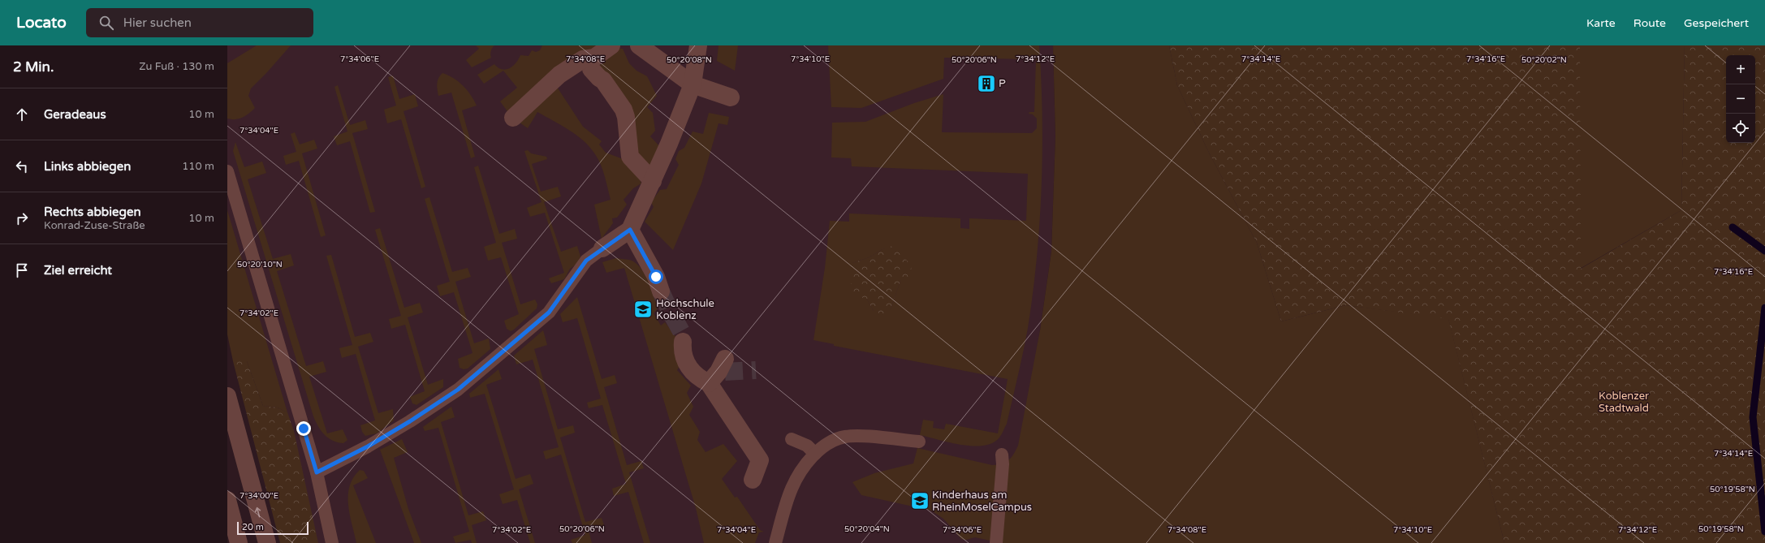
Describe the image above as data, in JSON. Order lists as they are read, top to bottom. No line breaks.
{"parks":["Koblenzer Stadtwald"],"places":{"building":["P"],"school or university":["Hochschule Koblenz","Kinderhaus am RheinMoselCampus"]},"scale_bar":"20 m","page":{"header":"Locato","search":"Hier suchen","nav":["Karte","Route","Gespeichert"],"heading":["2 Min.","Zu Fuß · 130 m"],"map_buttons":["+","−"],"list":[["Geradeaus","10 m"],["Links abbiegen","110 m"],["Rechts abbiegen","Konrad-Zuse-Straße","10 m"],"Ziel erreicht"],"scale":"20 m"},"coordinates":["7°34'06\"E","7°34'08\"E","7°34'10\"E","7°34'12\"E","7°34'14\"E","7°34'16\"E","50°20'08\"N","50°20'06\"N","50°20'02\"N","7°34'04\"E","50°20'10\"N","7°34'02\"E","50°19'58\"N","7°34'00\"E","50°20'04\"N"]}
